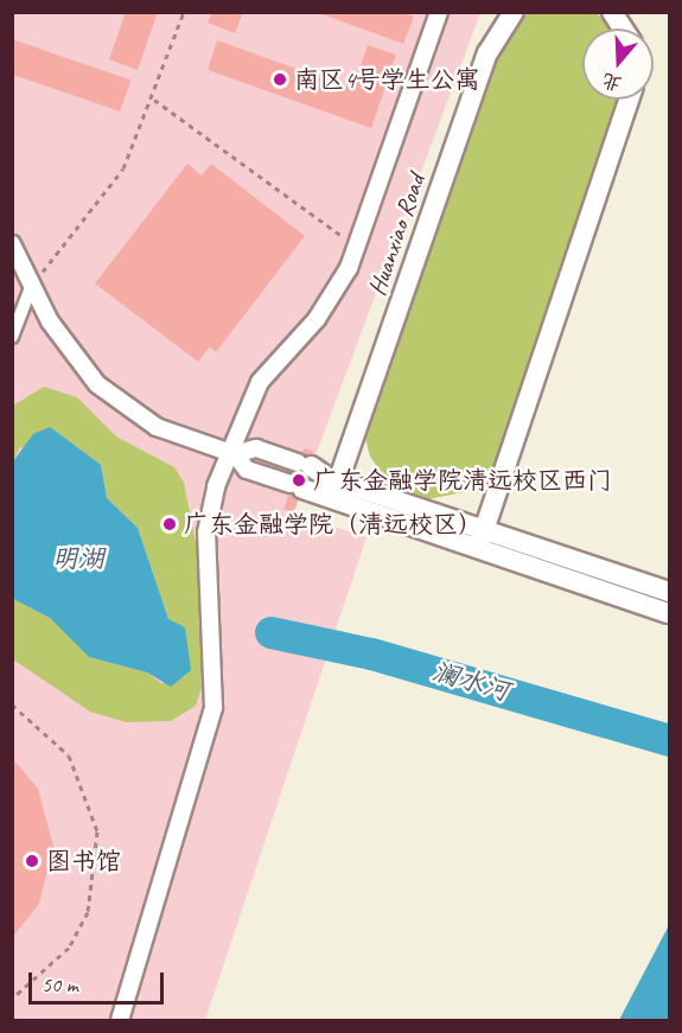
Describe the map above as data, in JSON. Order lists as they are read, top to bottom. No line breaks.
{"streets":{"street":["Huanxiao Road"]},"water":["明湖","澜水河"],"places":["南区4号学生公寓","广东金融学院清远校区西门","广东金融学院（清远校区）","图书馆"],"scale_bar":"50 m","north":"bottom"}
